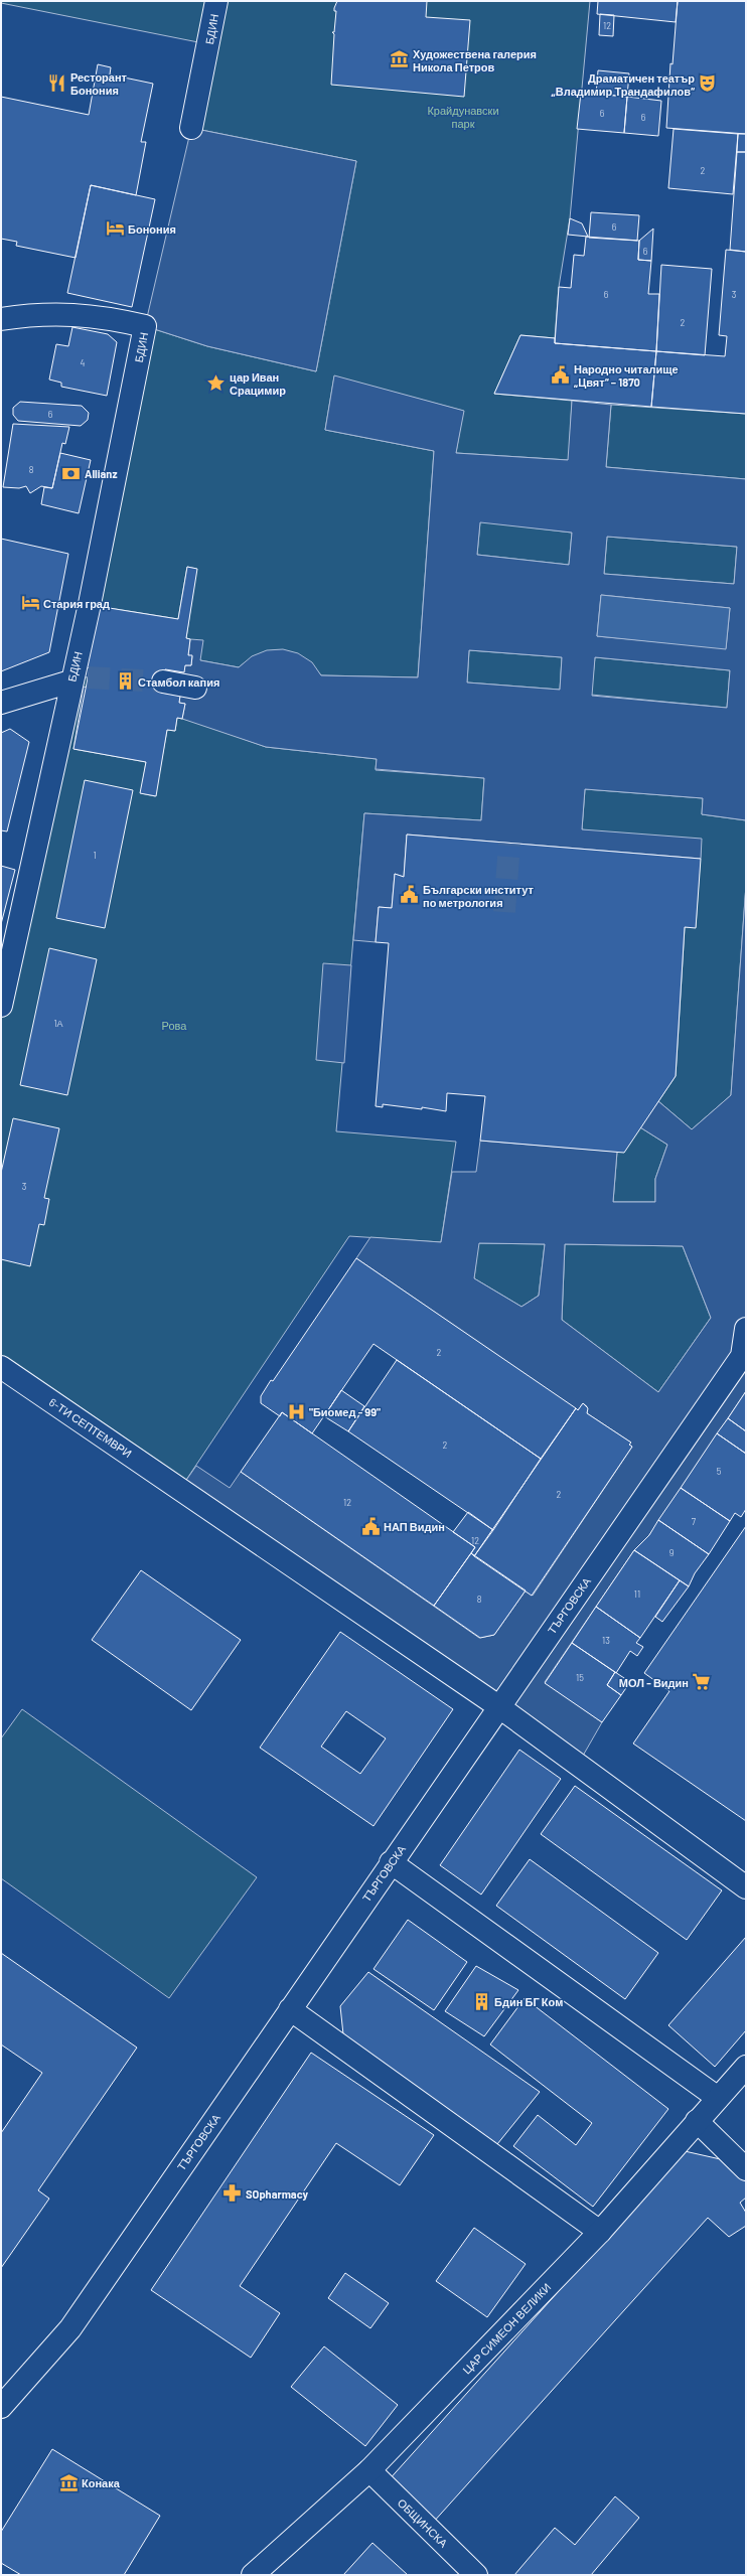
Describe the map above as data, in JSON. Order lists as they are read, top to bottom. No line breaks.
{"streets":{"street":["БДИН","6-ТИ СЕПТЕМВРИ","ТЪРГОВСКА","ЦАР СИМЕОН ВЕЛИКИ","ОБЩИНСКА"]},"crossings":[["6-ТИ СЕПТЕМВРИ","ТЪРГОВСКА"],["ЦАР СИМЕОН ВЕЛИКИ","ОБЩИНСКА"]],"parks":["Крайдунавски парк","Рова"],"places":{"museum":["Художествена галерия Никола Петров","Конака"],"restaurant":["Ресторант Бонония"],"theatre":["Драматичен театър „Владимир Трандафилов“"],"hotel":["Бонония","Стария град"],"public building":["Народно читалище „Цвят“ – 1870","Български институт по метрология","НАП Видин"],"place":["цар Иван Срацимир"],"bank":["Allianz"],"building":["Стамбол капия","Бдин БГ Ком"],"hospital":["\"Биомед - 99\""],"supermarket":["МОЛ - Видин"],"pharmacy":["SOpharmacy"]},"house_numbers":["12","6","6","2","6","6","6","3","2","4","6","8","1","1А","3","2","2","5","2","12","7","12","9","11","8","13","15"]}
